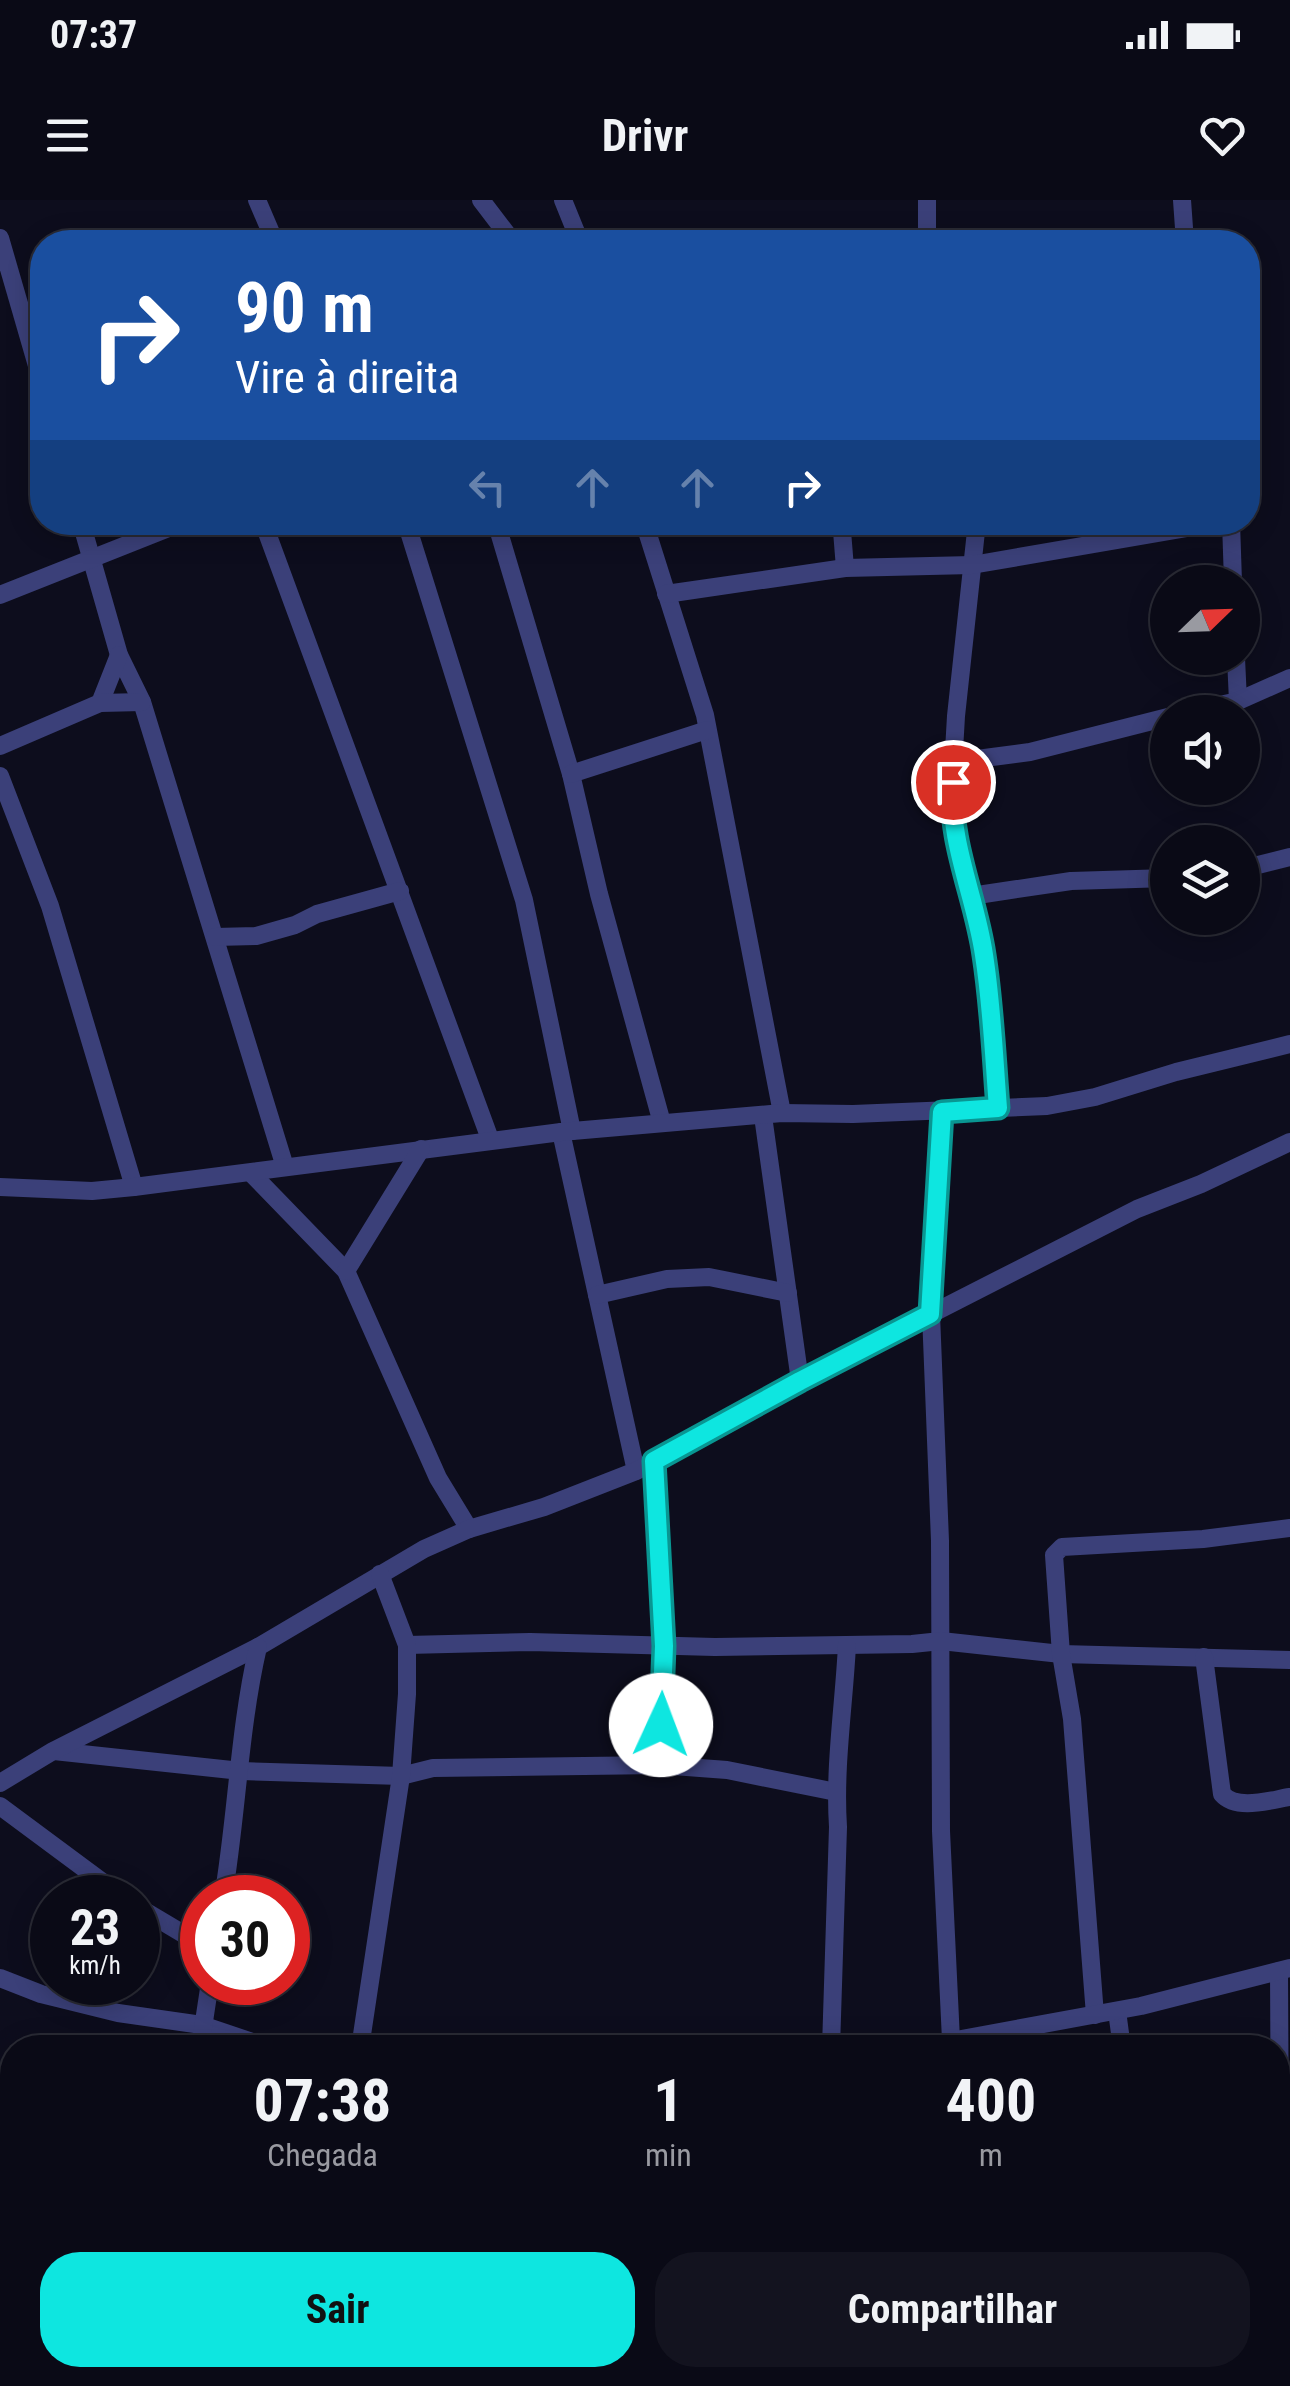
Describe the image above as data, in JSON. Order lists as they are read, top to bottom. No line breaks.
{"north":"top right","page":{"status":"07:37","header":"Drivr","turn":["90 m","Vire à direita"],"speed":"23 km/h","limit":"30","eta":["07:38","Chegada","1","min","400","m"],"buttons":["Sair","Compartilhar"]}}
